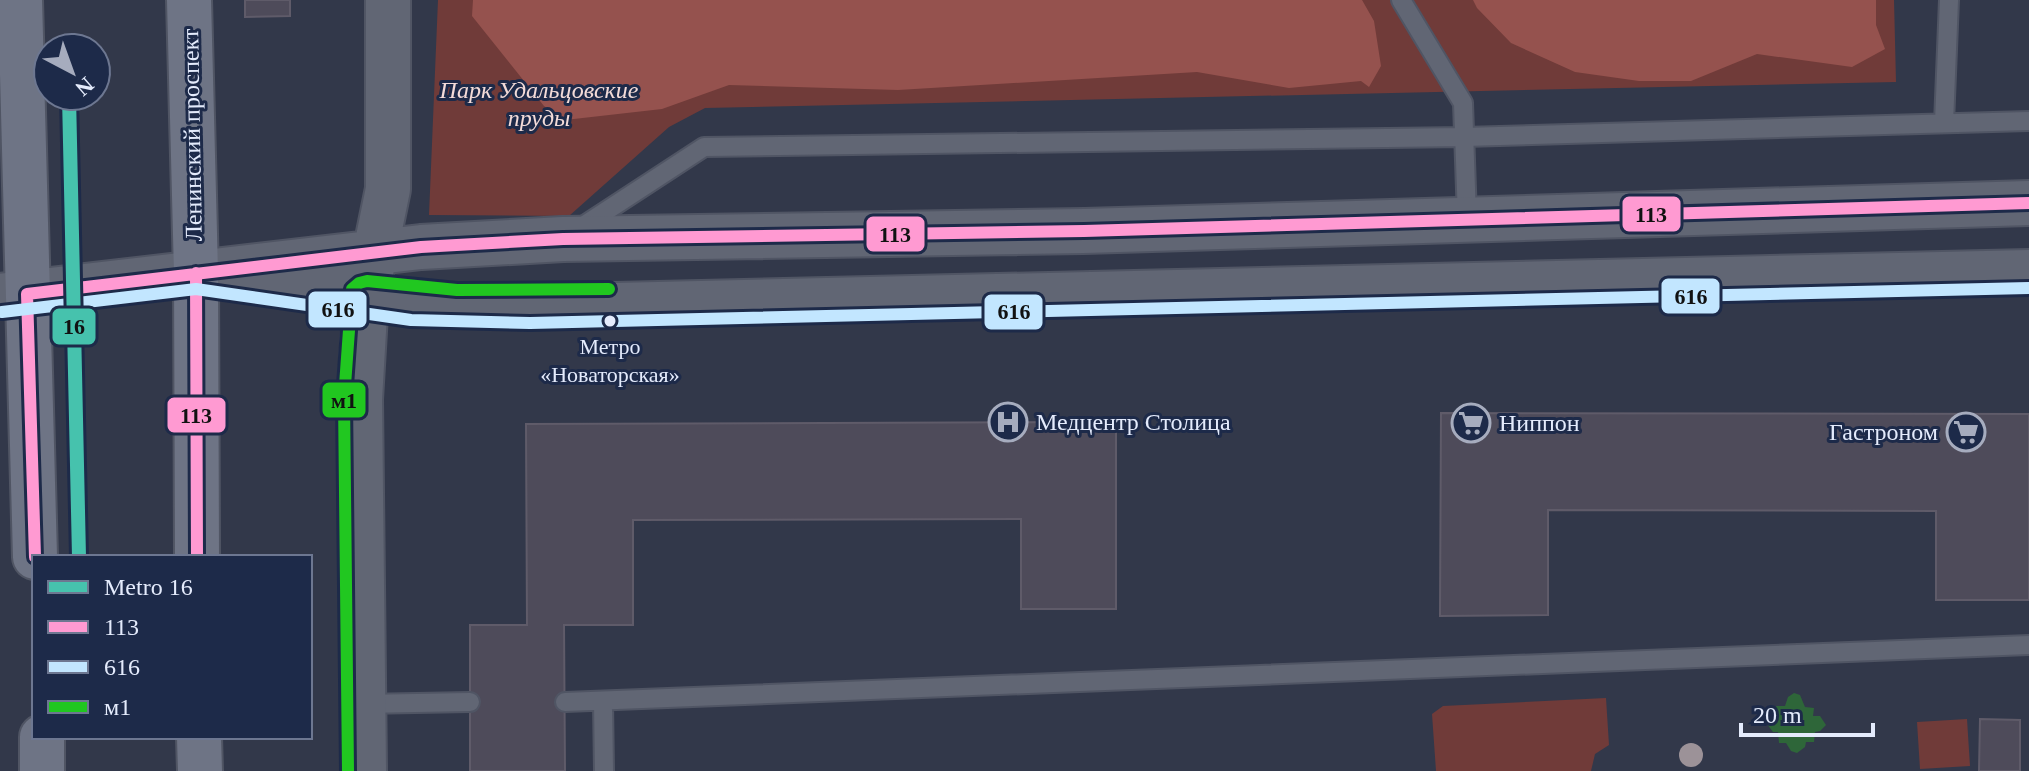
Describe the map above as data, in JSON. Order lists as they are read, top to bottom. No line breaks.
{"streets":{"main road":["Ленинский проспект"]},"parks":["Парк Удальцовские пруды"],"places":{"other":["Метро «Новаторская»"],"hospital":["Медцентр Столица"],"supermarket":["Ниппон","Гастроном"]},"lines":["metro line 16","transit line 113","transit line м1","transit line 616"],"legend":["Metro 16","113","616","м1"],"scale_bar":"20 m","north":"bottom right"}
